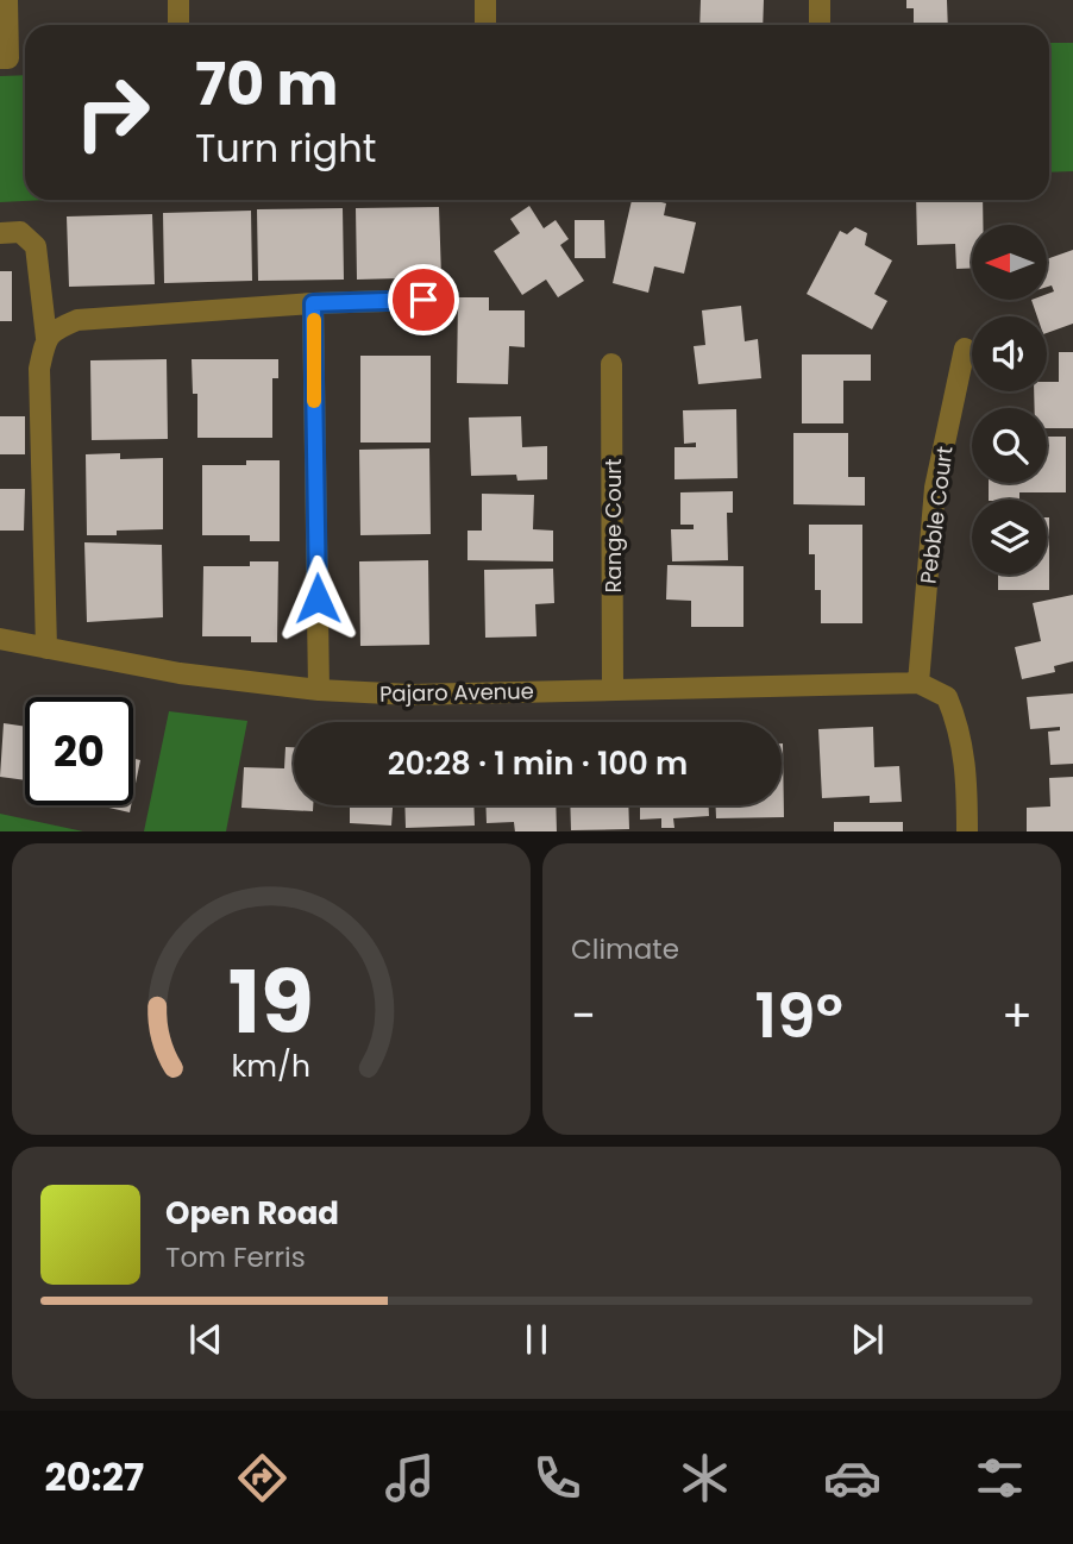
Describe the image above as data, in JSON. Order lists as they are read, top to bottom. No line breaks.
{"streets":{"street":["Pebble Court","Range Court","Pajaro Avenue"]},"crossings":[["Pebble Court","Pajaro Avenue"],["Range Court","Pajaro Avenue"]],"north":"left","page":{"turn":["70 m","Turn right"],"limit":"20","trip":"20:28 · 1 min · 100 m","tile":"Climate","heat":["−","19°","+"],"song":["Open Road","Tom Ferris"],"tabs":"20:27","gauge":["19","km/h"]}}
